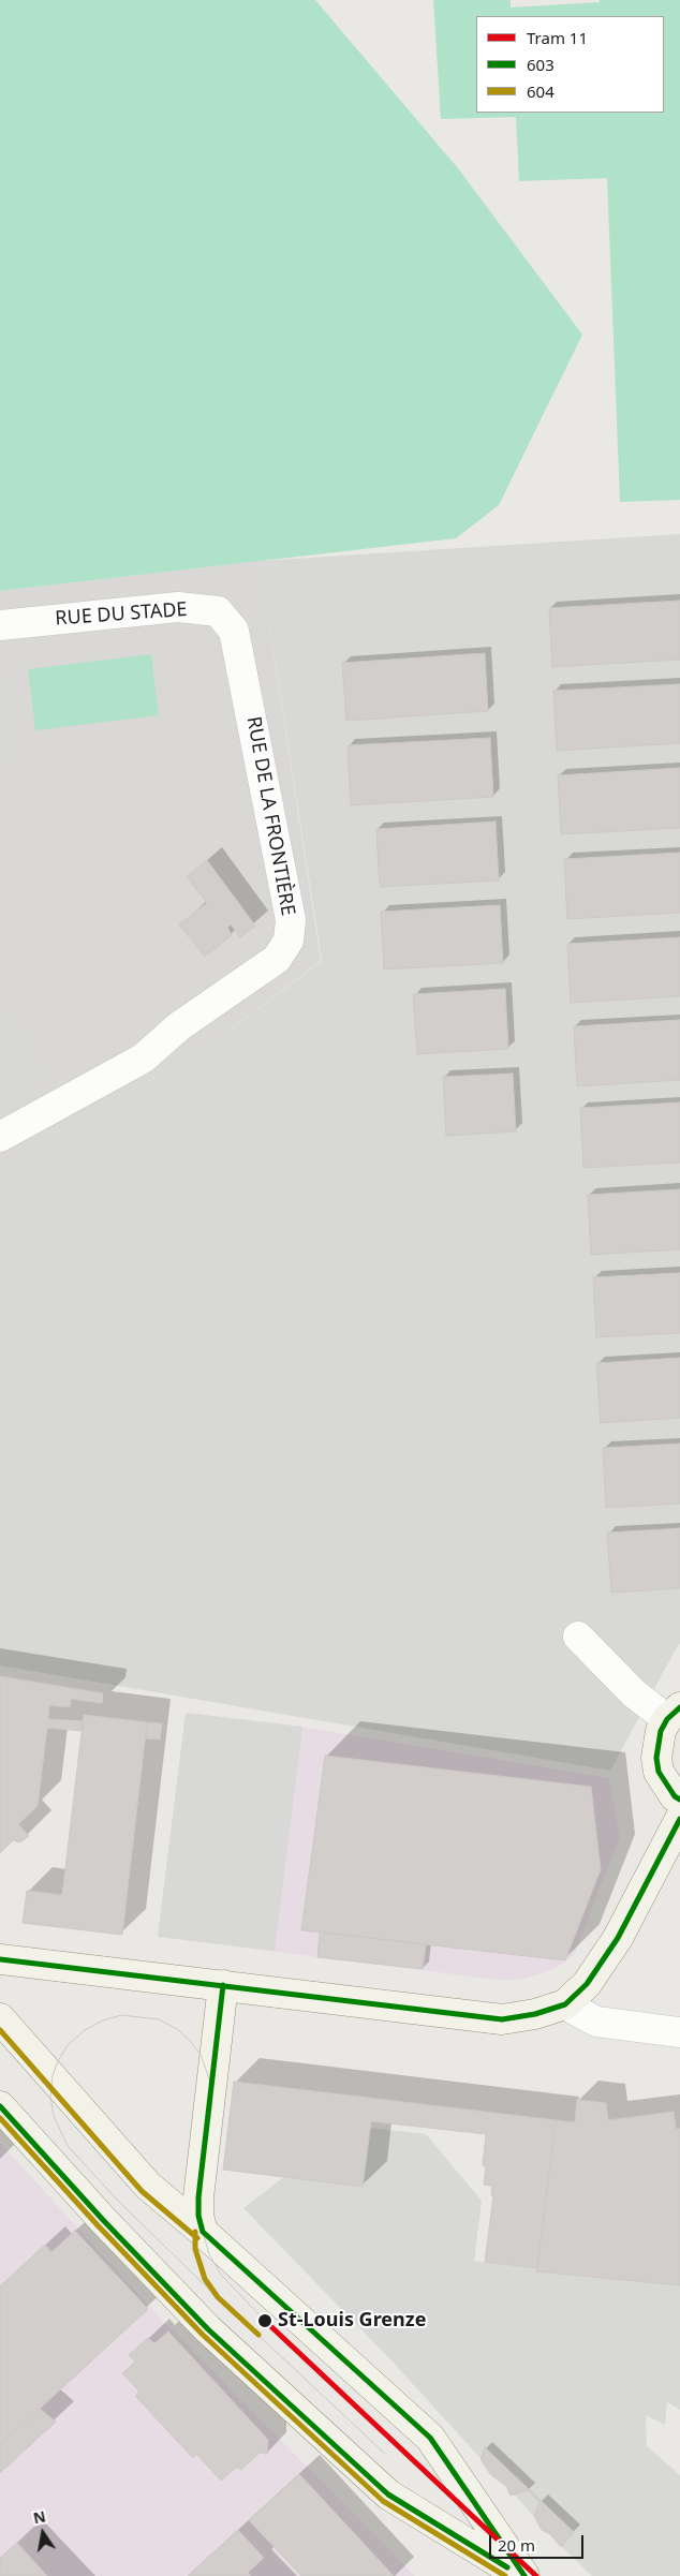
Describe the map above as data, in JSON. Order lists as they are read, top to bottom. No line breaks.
{"streets":{"street":["RUE DU STADE","RUE DE LA FRONTIÈRE"]},"crossings":[["RUE DU STADE","RUE DE LA FRONTIÈRE"]],"places":["St-Louis Grenze"],"lines":["transit line 603","transit line 604","tram line 11"],"legend":["Tram 11","603","604"],"scale_bar":"20 m","north":"top"}
